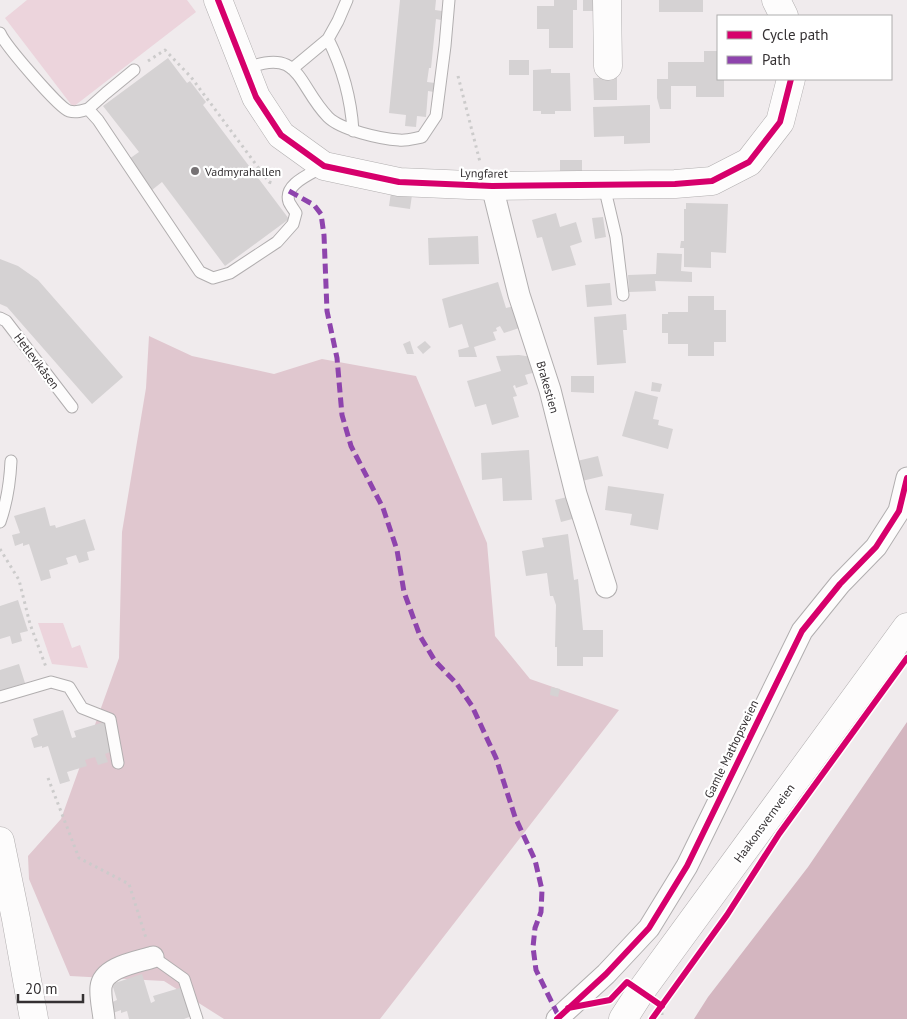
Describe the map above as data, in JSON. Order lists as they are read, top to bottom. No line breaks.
{"streets":{"street":["Lyngfaret","Brakestien","Gamle Mathopsveien","Haakonsvernveien"],"lane":["Hetlevikåsen"]},"crossings":[["Lyngfaret","Brakestien"]],"places":["Vadmyrahallen"],"legend":["Cycle path","Path"],"scale_bar":"20 m"}
